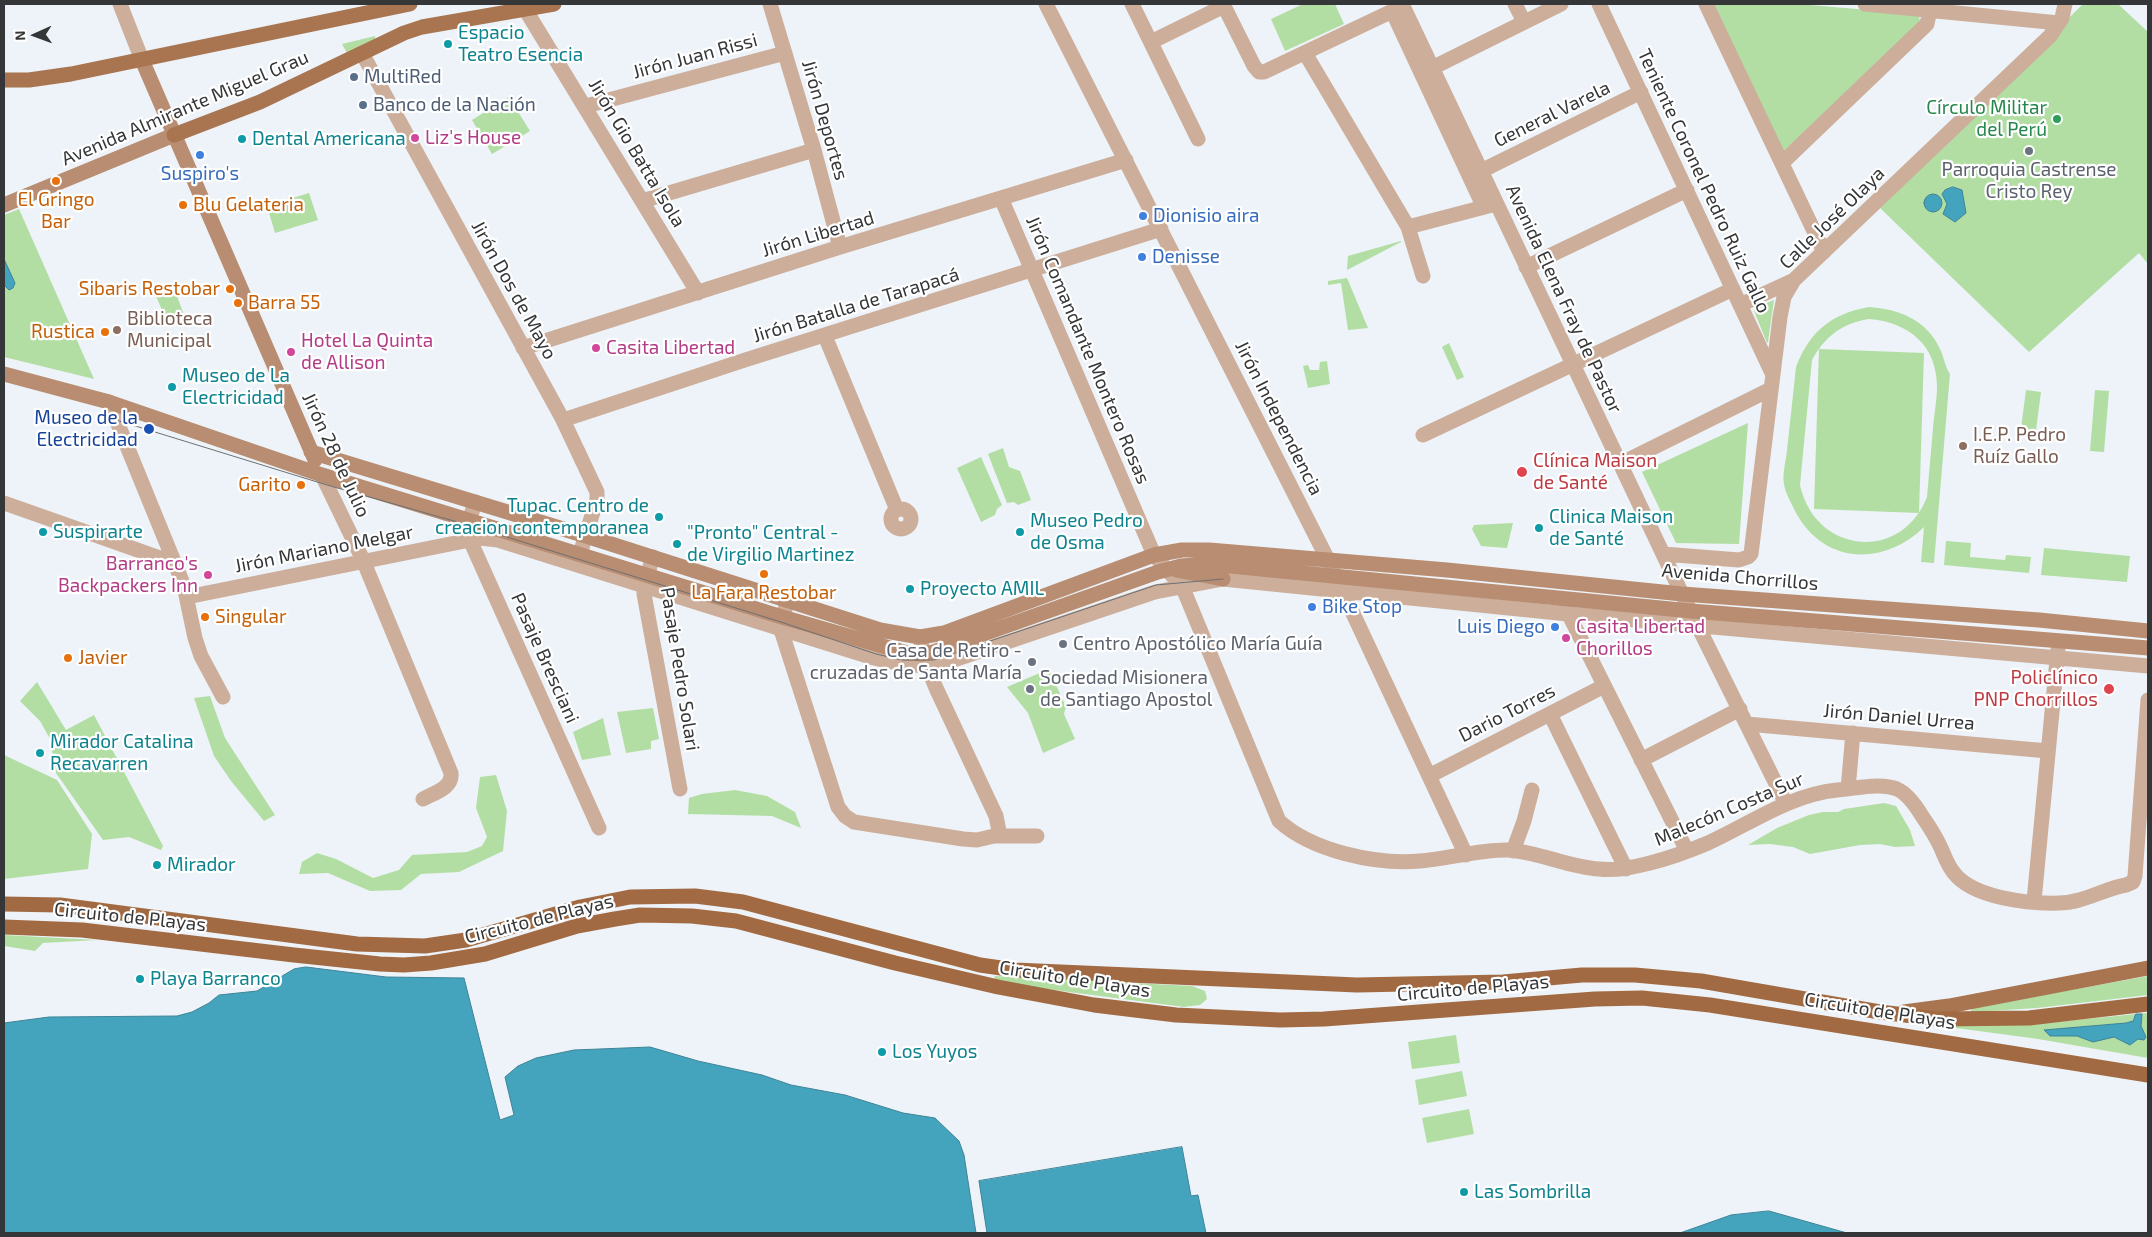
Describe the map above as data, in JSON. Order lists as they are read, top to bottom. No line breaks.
{"streets":{"highway":["Circuito de Playas"],"main road":["Avenida Almirante Miguel Grau","Jirón 28 de Julio","Avenida Chorrillos"],"street":["Jirón Juan Rissi","General Varela","Jirón Deportes","Jirón Gio Batta Isola","Teniente Coronel Pedro Ruiz Gallo","Calle José Olaya","Jirón Libertad","Jirón Dos de Mayo","Avenida Elena Fray de Pastor","Jirón Batalla de Tarapacá","Jirón Comandante Montero Rosas","Jirón Independencia","Jirón Mariano Melgar","Pasaje Bresciani","Pasaje Pedro Solari","Dario Torres","Jirón Daniel Urrea","Malecón Costa Sur"]},"crossings":[["Jirón Juan Rissi","Jirón Deportes"],["Jirón Juan Rissi","Jirón Gio Batta Isola"],["Avenida Almirante Miguel Grau","Jirón Gio Batta Isola"],["Avenida Almirante Miguel Grau","Jirón Dos de Mayo"],["Avenida Almirante Miguel Grau","Jirón 28 de Julio"],["General Varela","Teniente Coronel Pedro Ruiz Gallo"],["General Varela","Avenida Elena Fray de Pastor"],["Jirón Deportes","Jirón Libertad"],["Jirón Gio Batta Isola","Jirón Libertad"],["Teniente Coronel Pedro Ruiz Gallo","Calle José Olaya"],["Calle José Olaya","Avenida Elena Fray de Pastor"],["Jirón Libertad","Jirón Dos de Mayo"],["Jirón Libertad","Jirón Comandante Montero Rosas"],["Jirón Libertad","Jirón Independencia"],["Jirón Dos de Mayo","Jirón Batalla de Tarapacá"],["Avenida Elena Fray de Pastor","Avenida Chorrillos"],["Avenida Elena Fray de Pastor","Jirón Daniel Urrea"],["Avenida Elena Fray de Pastor","Malecón Costa Sur"],["Jirón Batalla de Tarapacá","Jirón Comandante Montero Rosas"],["Jirón Batalla de Tarapacá","Jirón Independencia"],["Jirón Comandante Montero Rosas","Avenida Chorrillos"],["Jirón Comandante Montero Rosas","Malecón Costa Sur"],["Jirón Independencia","Avenida Chorrillos"],["Jirón Independencia","Dario Torres"],["Jirón Independencia","Malecón Costa Sur"],["Jirón 28 de Julio","Jirón Mariano Melgar"],["Jirón Mariano Melgar","Pasaje Bresciani"],["Jirón Mariano Melgar","Pasaje Pedro Solari"]],"places":["Espacio Teatro Esencia","MultiRed","Banco de la Nación","Círculo Militar del Perú","Liz's House","Dental Americana","Parroquia Castrense Cristo Rey","Suspiro's","El Gringo Bar","Blu Gelateria","Dionisio aira","Denisse","Sibaris Restobar","Barra 55","Biblioteca Municipal","Rustica","Casita Libertad","Hotel La Quinta de Allison","Museo de La Electricidad","Museo de la Electricidad","I.E.P. Pedro Ruíz Gallo","Clínica Maison de Santé","Garito","Tupac. Centro de creacion contemporanea","Clinica Maison de Santé","Suspirarte","Museo Pedro de Osma","\"Pronto\" Central - de Virgilio Martinez","La Fara Restobar","Barranco's Backpackers Inn","Proyecto AMIL","Bike Stop","Singular","Luis Diego","Casita Libertad Chorillos","Centro Apostólico María Guía","Javier","Casa de Retiro - cruzadas de Santa María","Sociedad Misionera de Santiago Apostol","Policlínico PNP Chorrillos","Mirador Catalina Recavarren","Mirador","Playa Barranco","Los Yuyos","Las Sombrilla"],"north":"left"}
